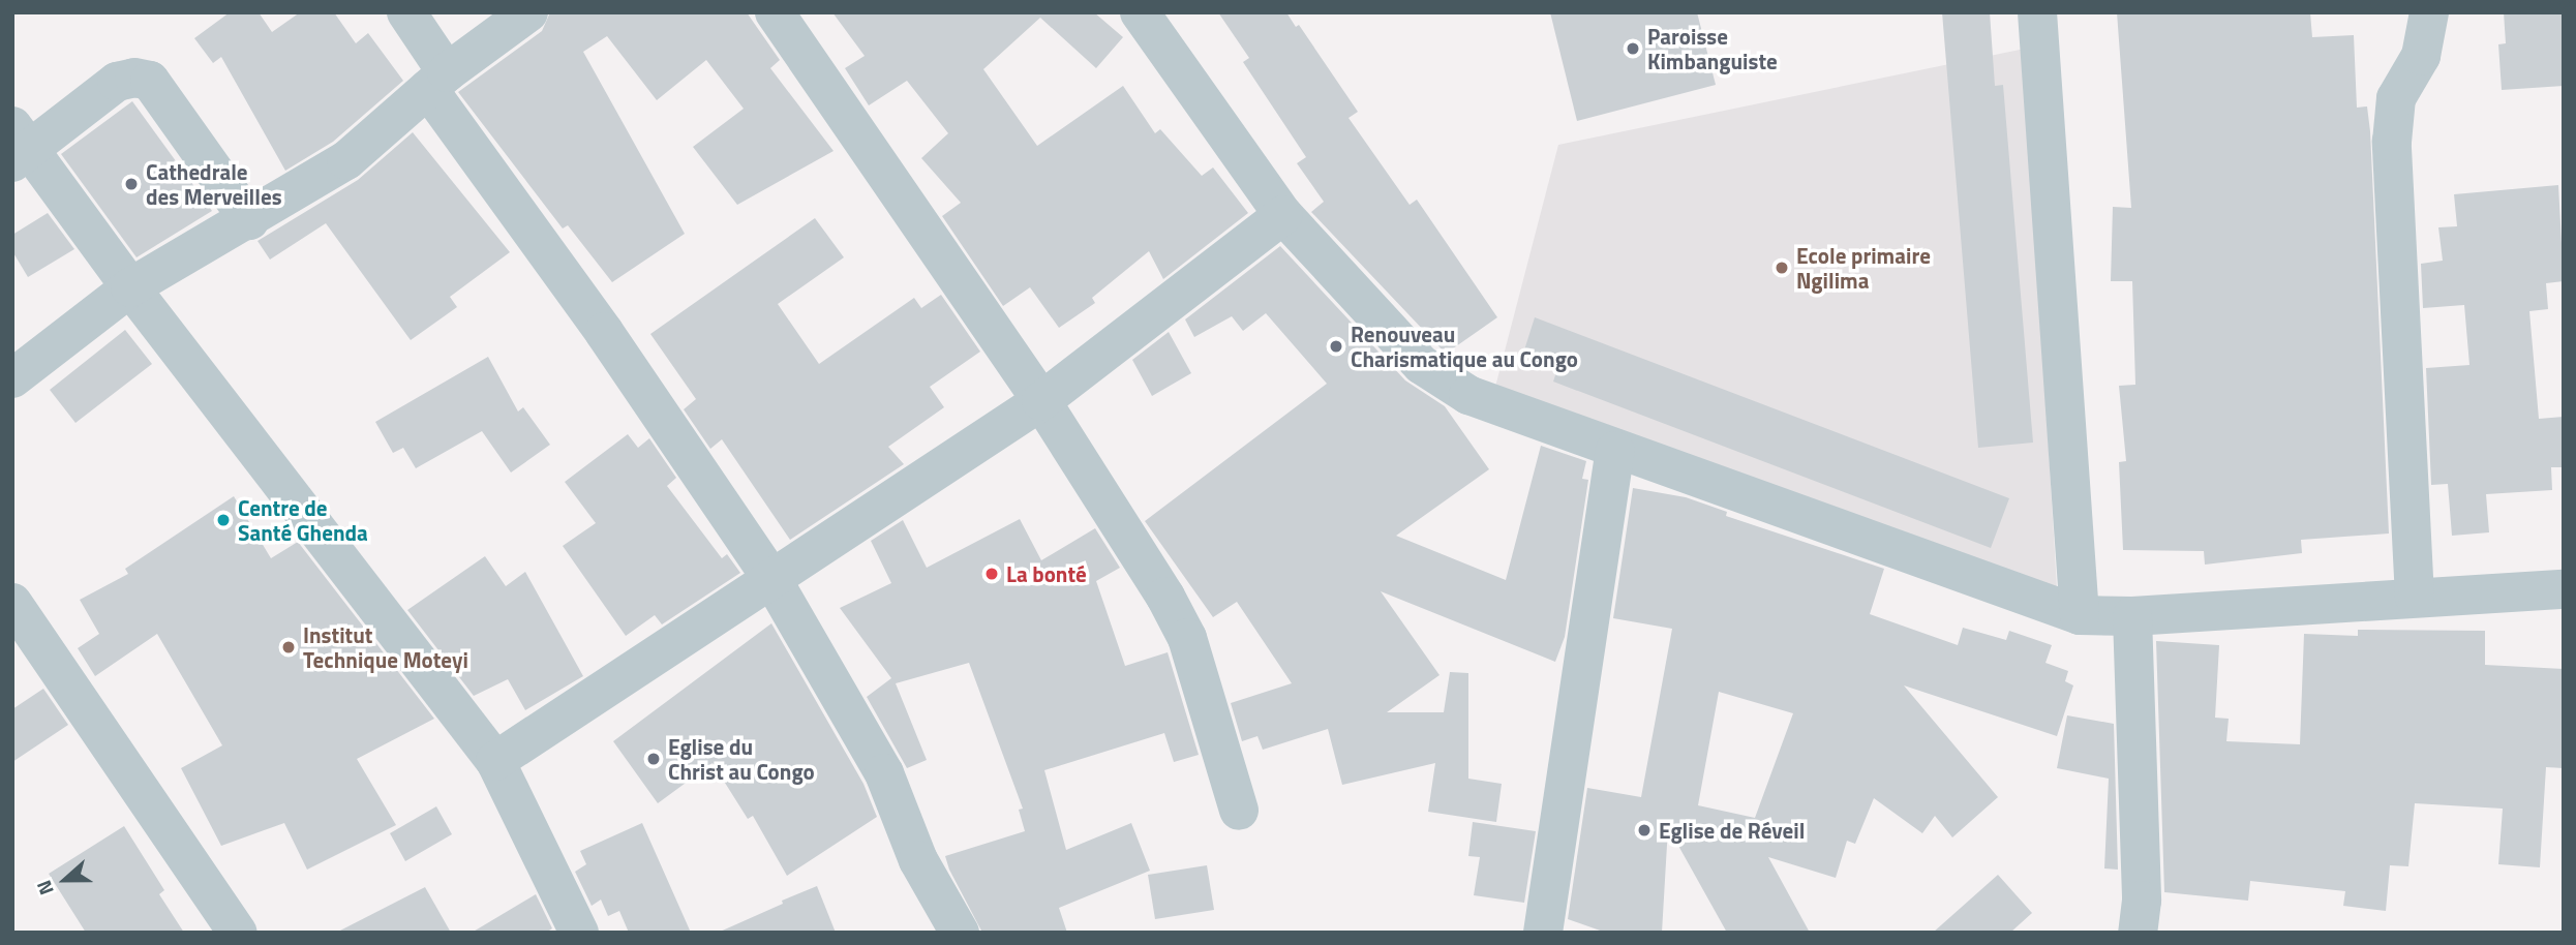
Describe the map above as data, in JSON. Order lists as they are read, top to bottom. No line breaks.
{"places":["Paroisse Kimbanguiste","Cathedrale des Merveilles","Ecole primaire Ngilima","Renouveau Charismatique au Congo","Centre de Santé Ghenda","La bonté","Institut Technique Moteyi","Eglise du Christ au Congo","Eglise de Réveil"],"north":"left"}
